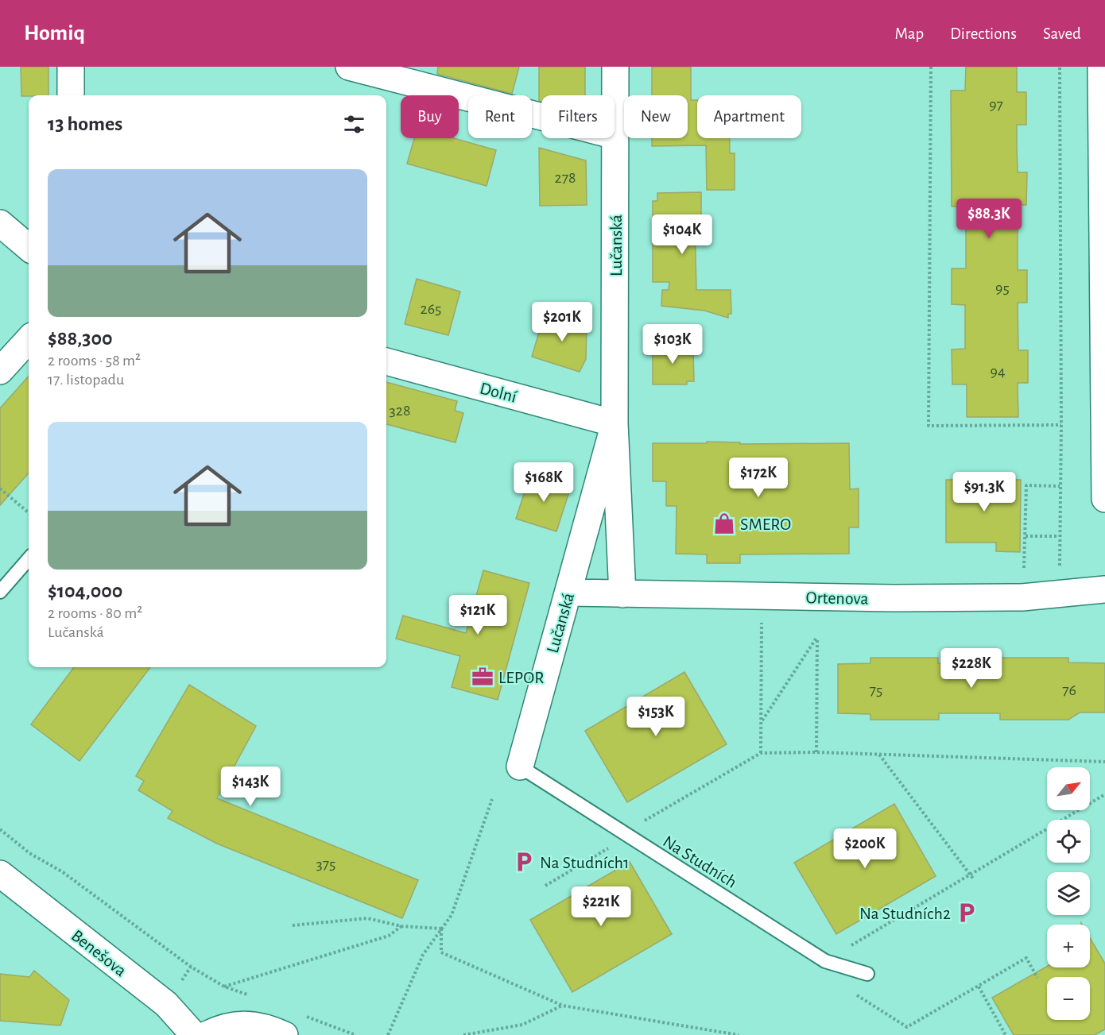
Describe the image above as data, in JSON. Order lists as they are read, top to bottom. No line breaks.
{"streets":{"street":["Lučanská","Dolní","Ortenova","Benešova"],"lane":["Na Studních"]},"crossings":[["Lučanská","Dolní"],["Lučanská","Ortenova"],["Lučanská","Na Studních"]],"places":{"shop":["SMERO"],"office":["LEPOR"],"parking":["Na Studních1","Na Studních2"]},"house_numbers":["97","278","95","265","94","328","75","76","375"],"north":"top right","page":{"header":"Homiq","nav":["Map","Directions","Saved"],"chip":["Buy","Rent","Filters","New","Apartment"],"heading":"13 homes","list":[{"name":"$88,300","note":"2 rooms · 58 m² · 17. listopadu"},{"name":"$104,000","note":"2 rooms · 80 m² · Lučanská"}],"price":["$88.3K","$104K","$201K","$103K","$172K","$168K","$91.3K","$121K","$228K","$153K","$143K","$200K","$221K"],"map_buttons":["+","−"]}}
